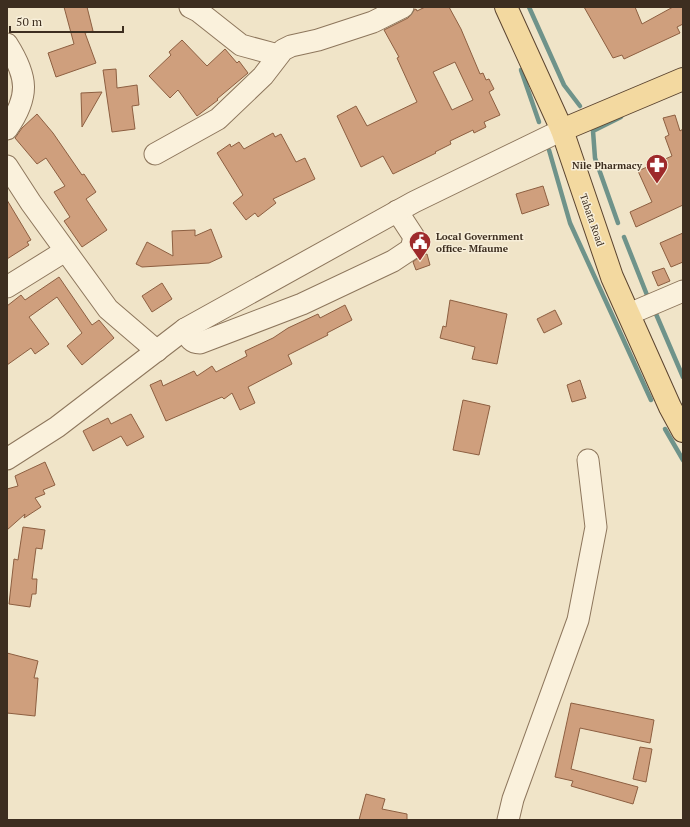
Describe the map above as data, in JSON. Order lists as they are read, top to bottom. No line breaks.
{"streets":{"main road":["Tabata Road"]},"places":{"pharmacy":["Nile Pharmacy"],"public building":["Local Government office- Mfaume"]},"scale_bar":"50 m"}
